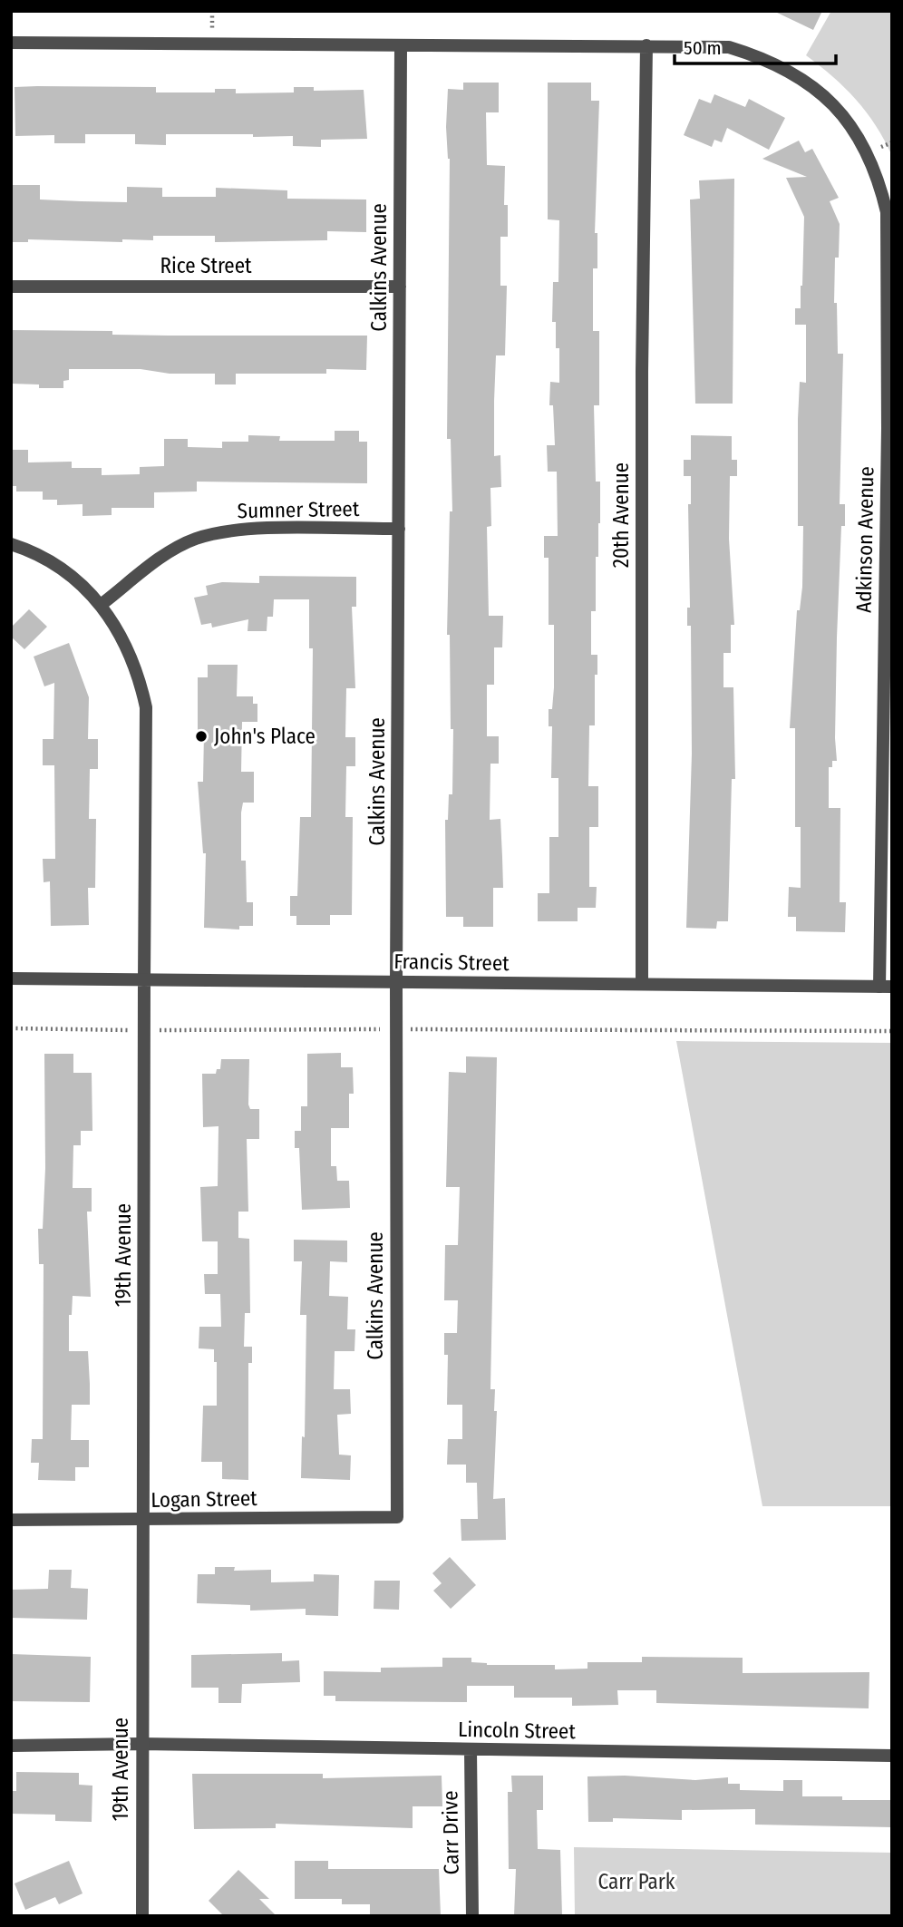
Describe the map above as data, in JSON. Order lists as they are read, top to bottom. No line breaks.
{"streets":{"street":["Rice Street","Calkins Avenue","Sumner Street","20th Avenue","Adkinson Avenue","Francis Street","19th Avenue","Logan Street","Lincoln Street","Carr Drive"]},"crossings":[["Rice Street","Calkins Avenue"],["Calkins Avenue","Sumner Street"],["Calkins Avenue","Adkinson Avenue"],["Calkins Avenue","Francis Street"],["Calkins Avenue","Logan Street"],["Sumner Street","19th Avenue"],["20th Avenue","Adkinson Avenue"],["20th Avenue","Francis Street"],["Adkinson Avenue","Francis Street"],["Francis Street","19th Avenue"],["19th Avenue","Logan Street"],["19th Avenue","Lincoln Street"],["Lincoln Street","Carr Drive"]],"parks":["Carr Park"],"places":["John's Place"],"scale_bar":"50 m"}
